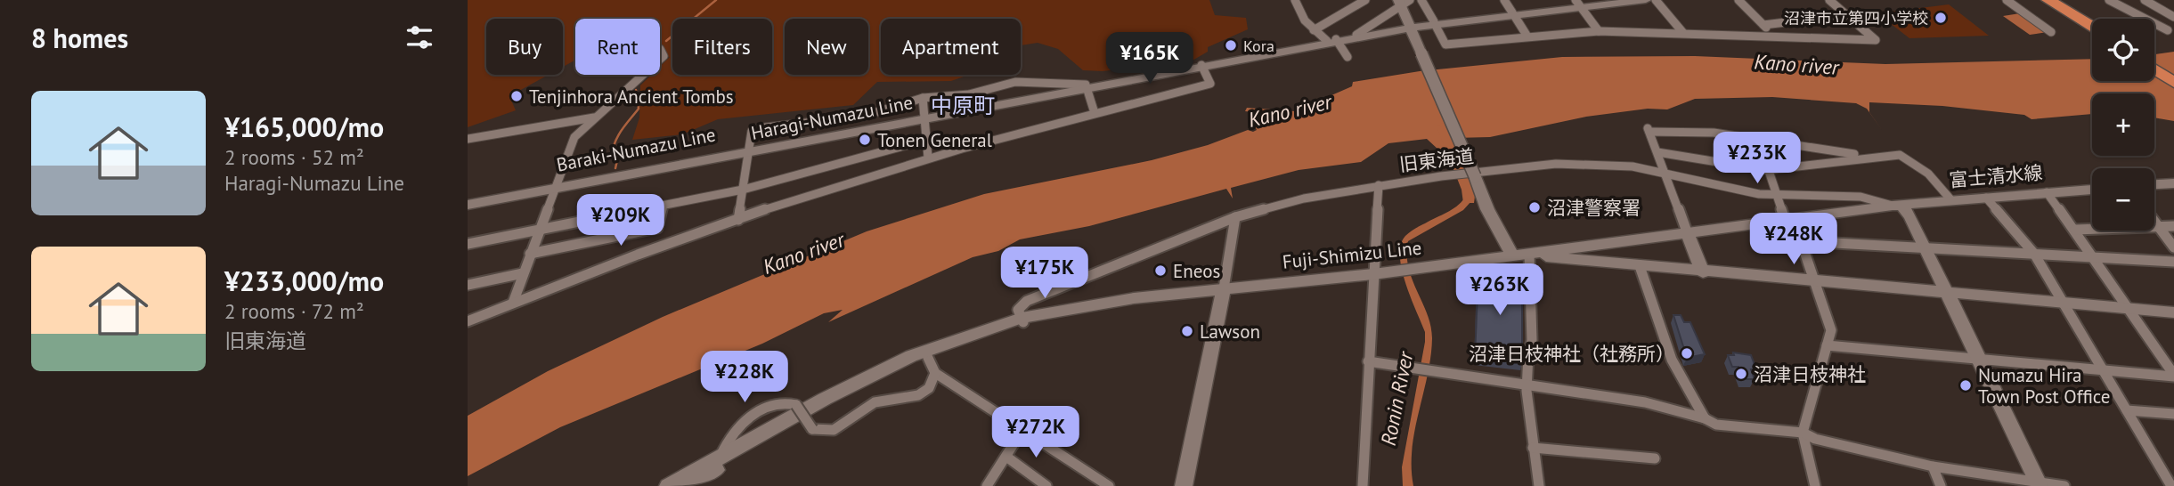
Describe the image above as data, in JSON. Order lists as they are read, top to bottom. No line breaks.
{"streets":{"main road":["Haragi-Numazu Line","富士清水線","Fuji-Shimizu Line"],"street":["旧東海道"]},"crossings":[["旧東海道","富士清水線"],["旧東海道","Fuji-Shimizu Line"],["富士清水線","Fuji-Shimizu Line"]],"districts":["中原町"],"water":["Kano river","Ronin River"],"places":["沼津市立第四小学校","Kora","Tenjinhora Ancient Tombs","Tonen General","沼津警察署","Eneos","Lawson","沼津日枝神社（社務所）","沼津日枝神社","Numazu Hira Town Post Office"],"page":{"heading":"8 homes","map_buttons":["+","−"],"chip":["Buy","Rent","Filters","New","Apartment"],"price":["¥165K","¥233K","¥209K","¥248K","¥175K","¥263K","¥228K","¥272K"],"list":[{"name":"¥165,000/mo","note":"2 rooms · 52 m² · Haragi-Numazu Line"},{"name":"¥233,000/mo","note":"2 rooms · 72 m² · 旧東海道"}]}}
